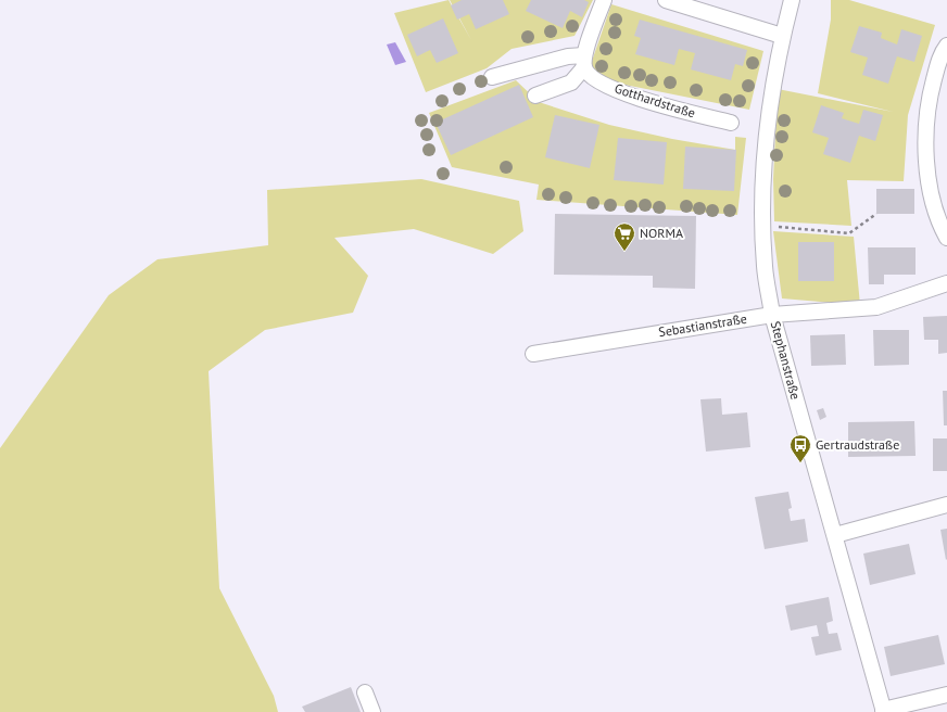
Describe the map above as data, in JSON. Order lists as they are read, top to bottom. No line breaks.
{"streets":{"street":["Gotthardstraße","Sebastianstraße","Stephanstraße"]},"crossings":[["Sebastianstraße","Stephanstraße"]],"places":{"supermarket":["NORMA"],"bus stop":["Gertraudstraße"]}}
